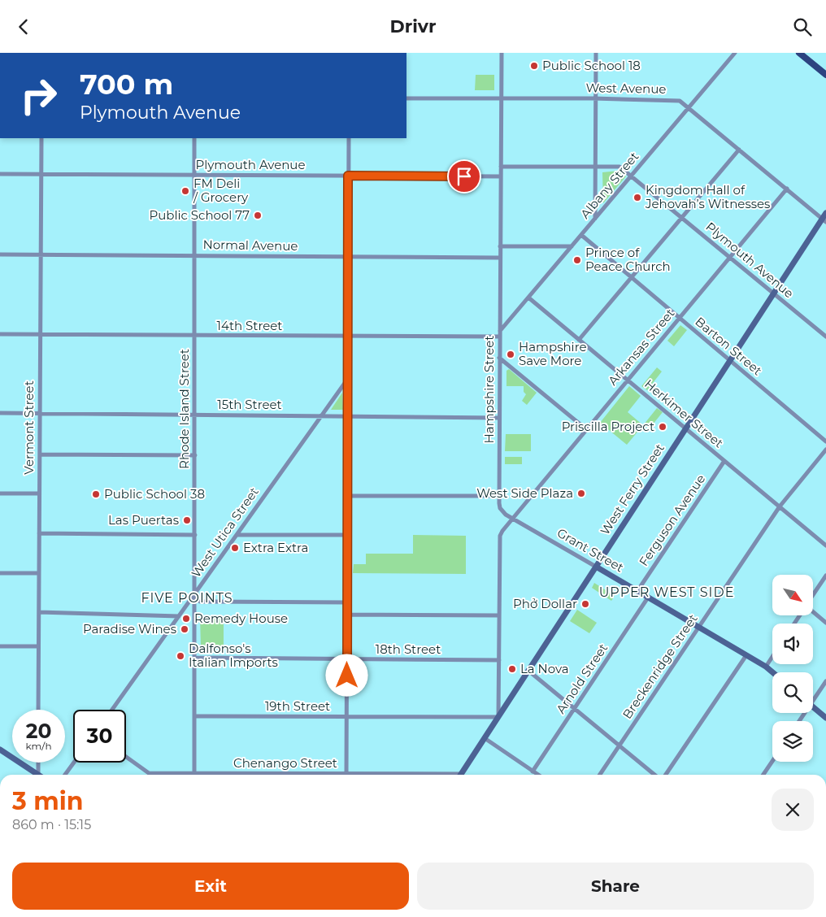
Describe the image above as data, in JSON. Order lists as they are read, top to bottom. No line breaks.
{"streets":{"street":["West Avenue","Plymouth Avenue","Albany Street","Normal Avenue","14th Street","Barton Street","Arkansas Street","Hampshire Street","15th Street","Rhode Island Street","Herkimer Street","Vermont Street","West Ferry Street","Ferguson Avenue","West Utica Street","Grant Street","18th Street","Breckenridge Street","Arnold Street","19th Street","Chenango Street"]},"crossings":[["West Avenue","Albany Street"],["West Avenue","Arkansas Street"],["West Avenue","Hampshire Street"],["West Avenue","West Ferry Street"],["Plymouth Avenue","Albany Street"],["Plymouth Avenue","Arkansas Street"],["Plymouth Avenue","Hampshire Street"],["Plymouth Avenue","Rhode Island Street"],["Plymouth Avenue","Vermont Street"],["Plymouth Avenue","West Ferry Street"],["Albany Street","Barton Street"],["Albany Street","Hampshire Street"],["Albany Street","Herkimer Street"],["Normal Avenue","Hampshire Street"],["Normal Avenue","Rhode Island Street"],["Normal Avenue","Vermont Street"],["14th Street","Hampshire Street"],["14th Street","Rhode Island Street"],["14th Street","Vermont Street"],["Barton Street","Arkansas Street"],["Barton Street","West Ferry Street"],["Arkansas Street","Hampshire Street"],["Arkansas Street","Herkimer Street"],["Arkansas Street","Grant Street"],["Hampshire Street","15th Street"],["Hampshire Street","Grant Street"],["15th Street","Rhode Island Street"],["15th Street","Vermont Street"],["15th Street","West Utica Street"],["Rhode Island Street","West Utica Street"],["Rhode Island Street","18th Street"],["Rhode Island Street","19th Street"],["Rhode Island Street","Chenango Street"],["Herkimer Street","West Ferry Street"],["Herkimer Street","Ferguson Avenue"],["Herkimer Street","Breckenridge Street"],["West Ferry Street","Grant Street"],["West Ferry Street","19th Street"],["Ferguson Avenue","Grant Street"],["Grant Street","Breckenridge Street"],["Grant Street","Arnold Street"]],"districts":["UPPER WEST SIDE","FIVE POINTS"],"places":["Public School 18","FM Deli / Grocery","Kingdom Hall of Jehovah’s Witnesses","Public School 77","Prince of Peace Church","Hampshire Save More","Priscilla Project","West Side Plaza","Public School 38","Las Puertas","Extra Extra","Phở Dollar","Remedy House","Paradise Wines","Dalfonso's Italian Imports","La Nova"],"north":"bottom right","page":{"header":"Drivr","turn":["700 m","Plymouth Avenue"],"speed":"20 km/h","limit":"30","heading":["3 min","860 m · 15:15"],"buttons":["Exit","Share"]}}
